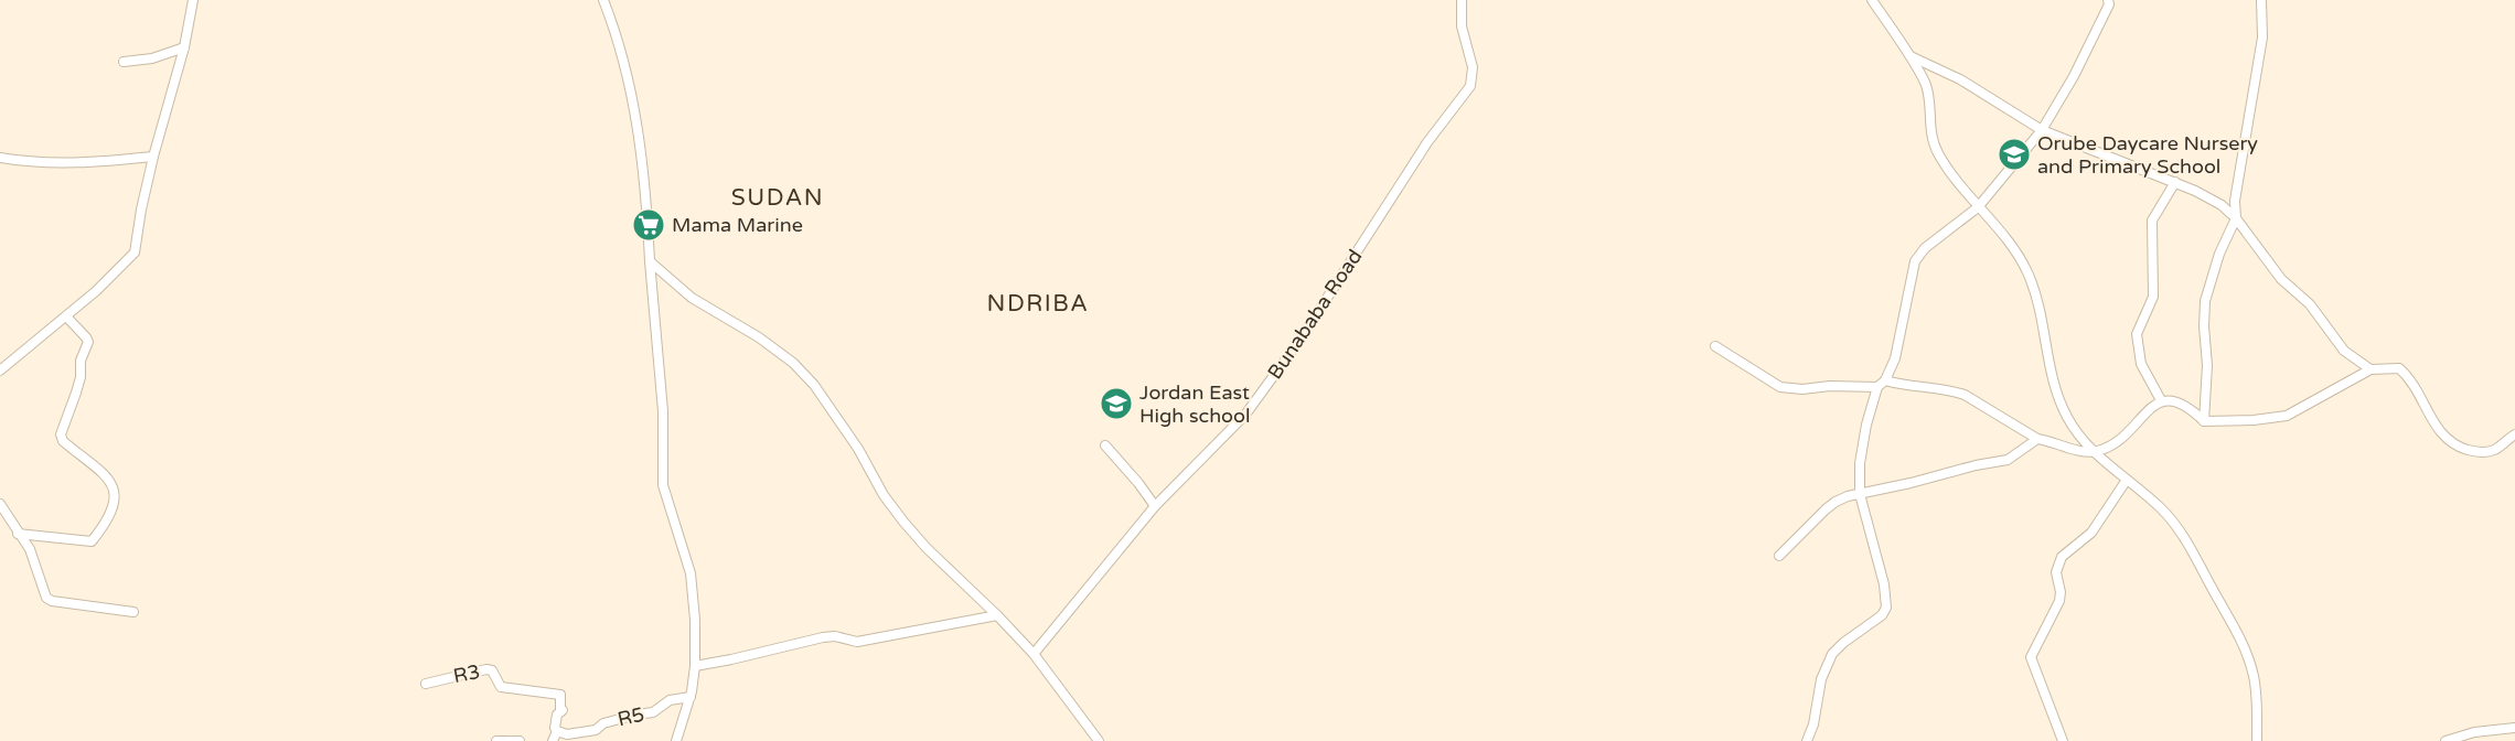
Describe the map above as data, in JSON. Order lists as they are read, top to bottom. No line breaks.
{"streets":{"street":["Bunababa Road","R3","R5"]},"crossings":[["R3","R5"]],"districts":["SUDAN","NDRIBA"],"places":{"school or university":["Orube Daycare Nursery and Primary School","Jordan East High school"],"supermarket":["Mama Marine"]}}
